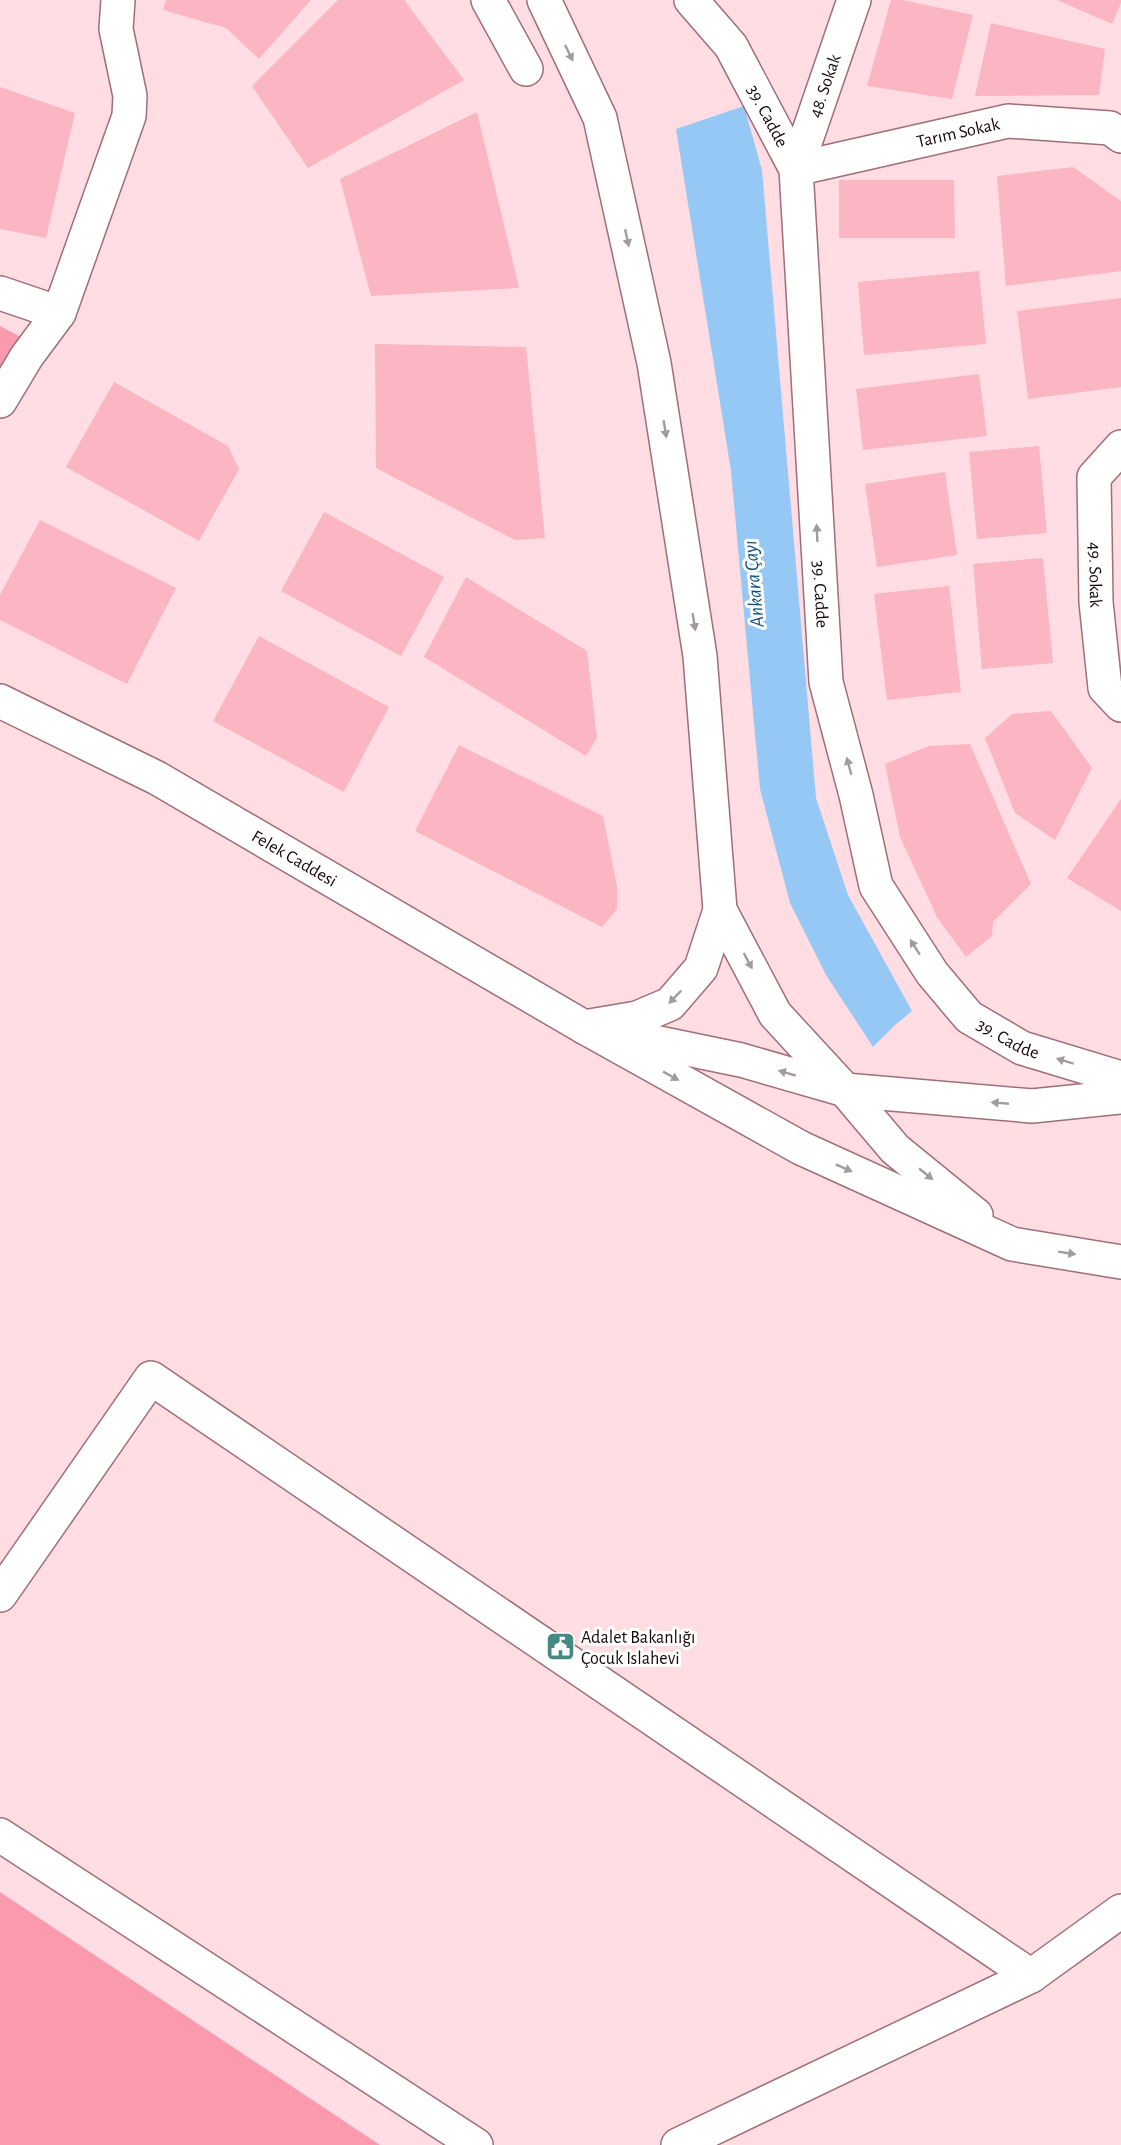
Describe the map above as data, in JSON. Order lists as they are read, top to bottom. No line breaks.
{"streets":{"street":["48. Sokak","39. Cadde","Tarım Sokak","49. Sokak","Felek Caddesi"]},"crossings":[["48. Sokak","39. Cadde"],["48. Sokak","Tarım Sokak"],["39. Cadde","Tarım Sokak"]],"water":["Ankara Çayı"],"places":{"public building":["Adalet Bakanlığı Çocuk Islahevi"]}}
